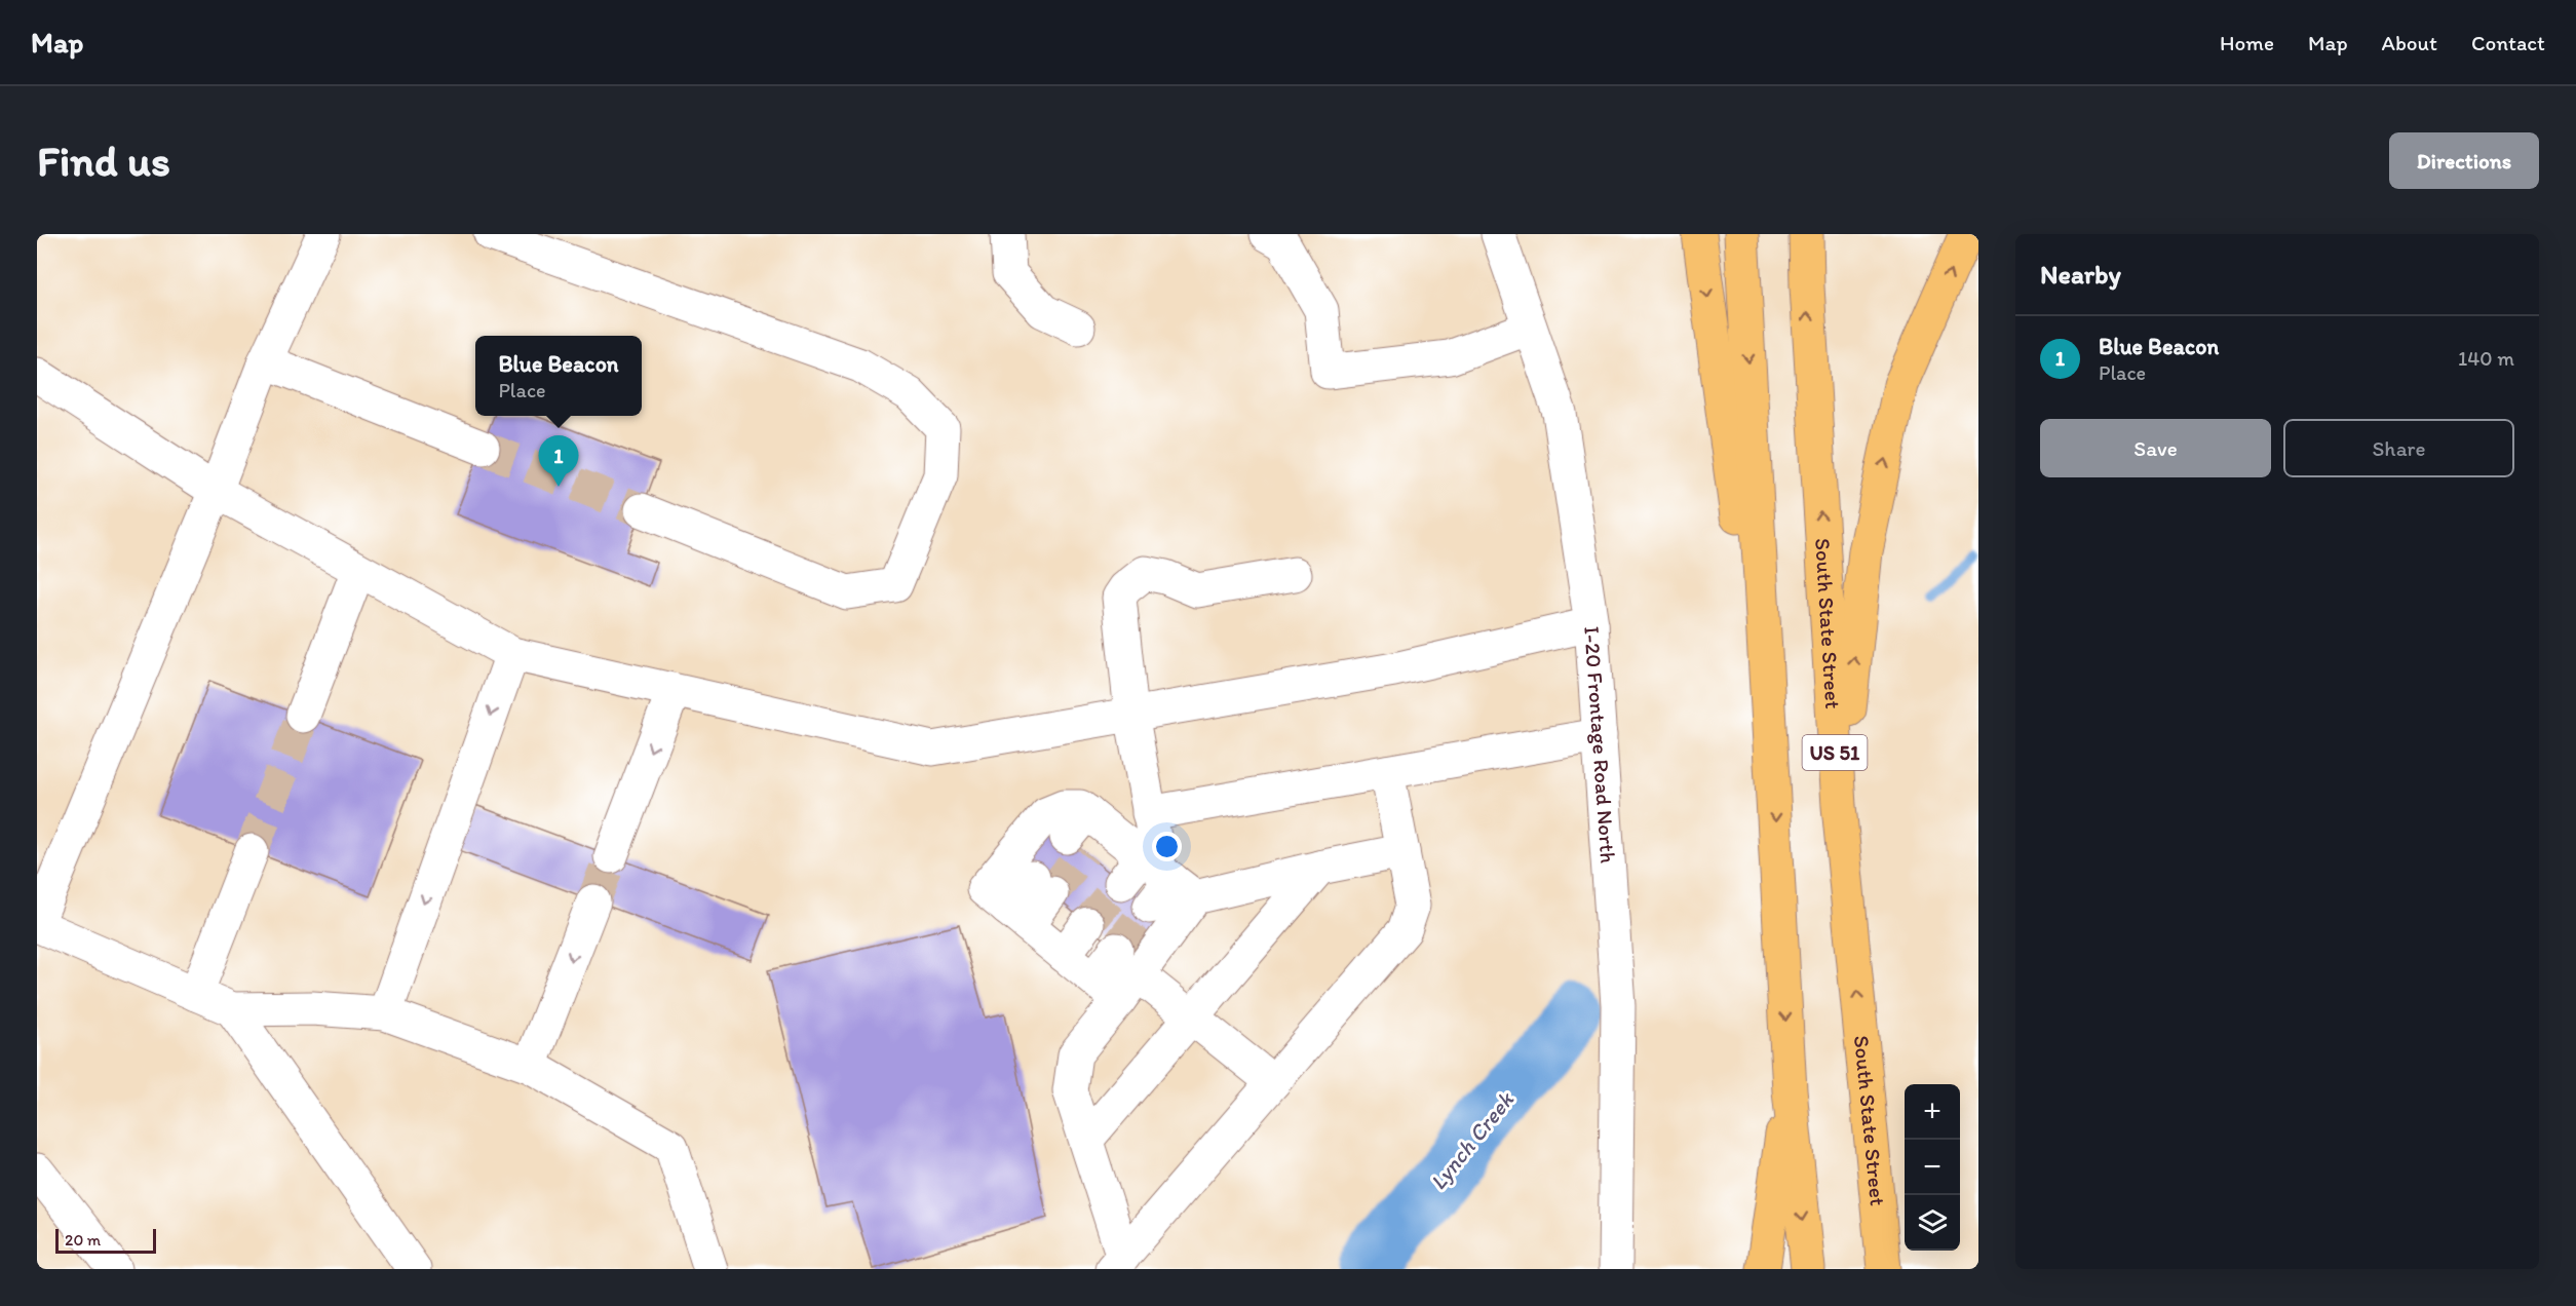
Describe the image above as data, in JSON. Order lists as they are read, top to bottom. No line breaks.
{"streets":{"highway":["South State Street","US 51"],"street":["I-20 Frontage Road North"]},"water":["Lynch Creek"],"scale_bar":"20 m","page":{"header":"Map","nav":["Home","Map","About","Contact"],"buttons":["Directions",["Save","Share"]],"title":"Find us","heading":"Nearby","list":[{"mark":"1","name":"Blue Beacon","note":"Place","value":"140 m"}],"popup":["Blue Beacon","Place"],"pins":"1","map_buttons":["+","−"],"scale":"20 m"}}
